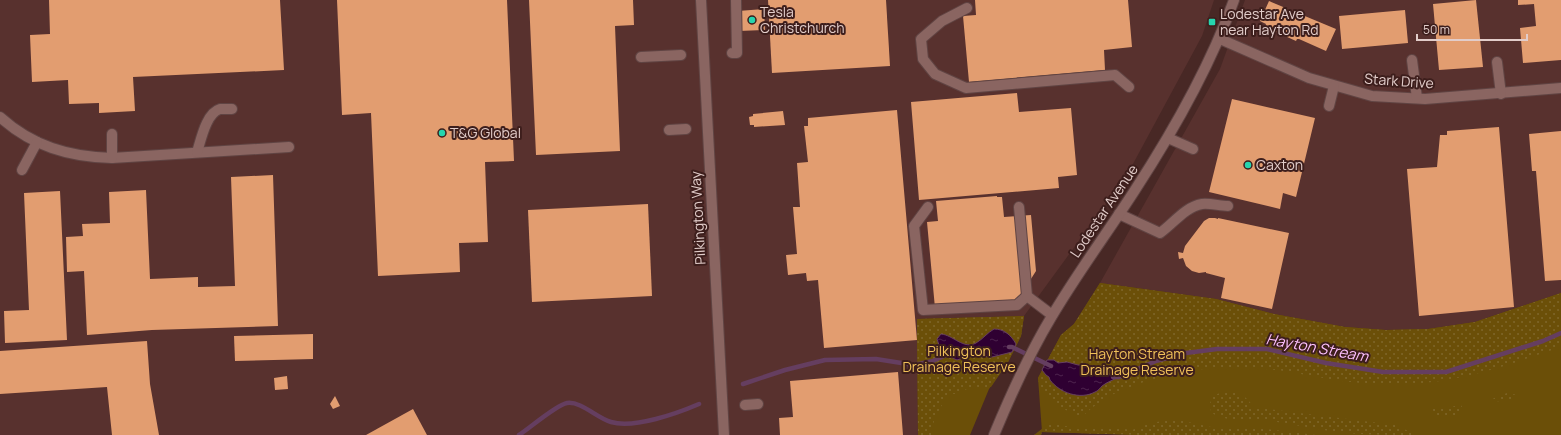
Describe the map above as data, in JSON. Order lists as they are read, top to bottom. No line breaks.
{"streets":{"street":["Stark Drive","Lodestar Avenue","Pilkington Way"]},"crossings":[["Stark Drive","Lodestar Avenue"]],"water":["Hayton Stream"],"parks":["Pilkington Drainage Reserve","Hayton Stream Drainage Reserve"],"places":{"other":["Tesla Christchurch","T&G Global","Caxton"],"transit":["Lodestar Ave near Hayton Rd"]},"scale_bar":"50 m"}
